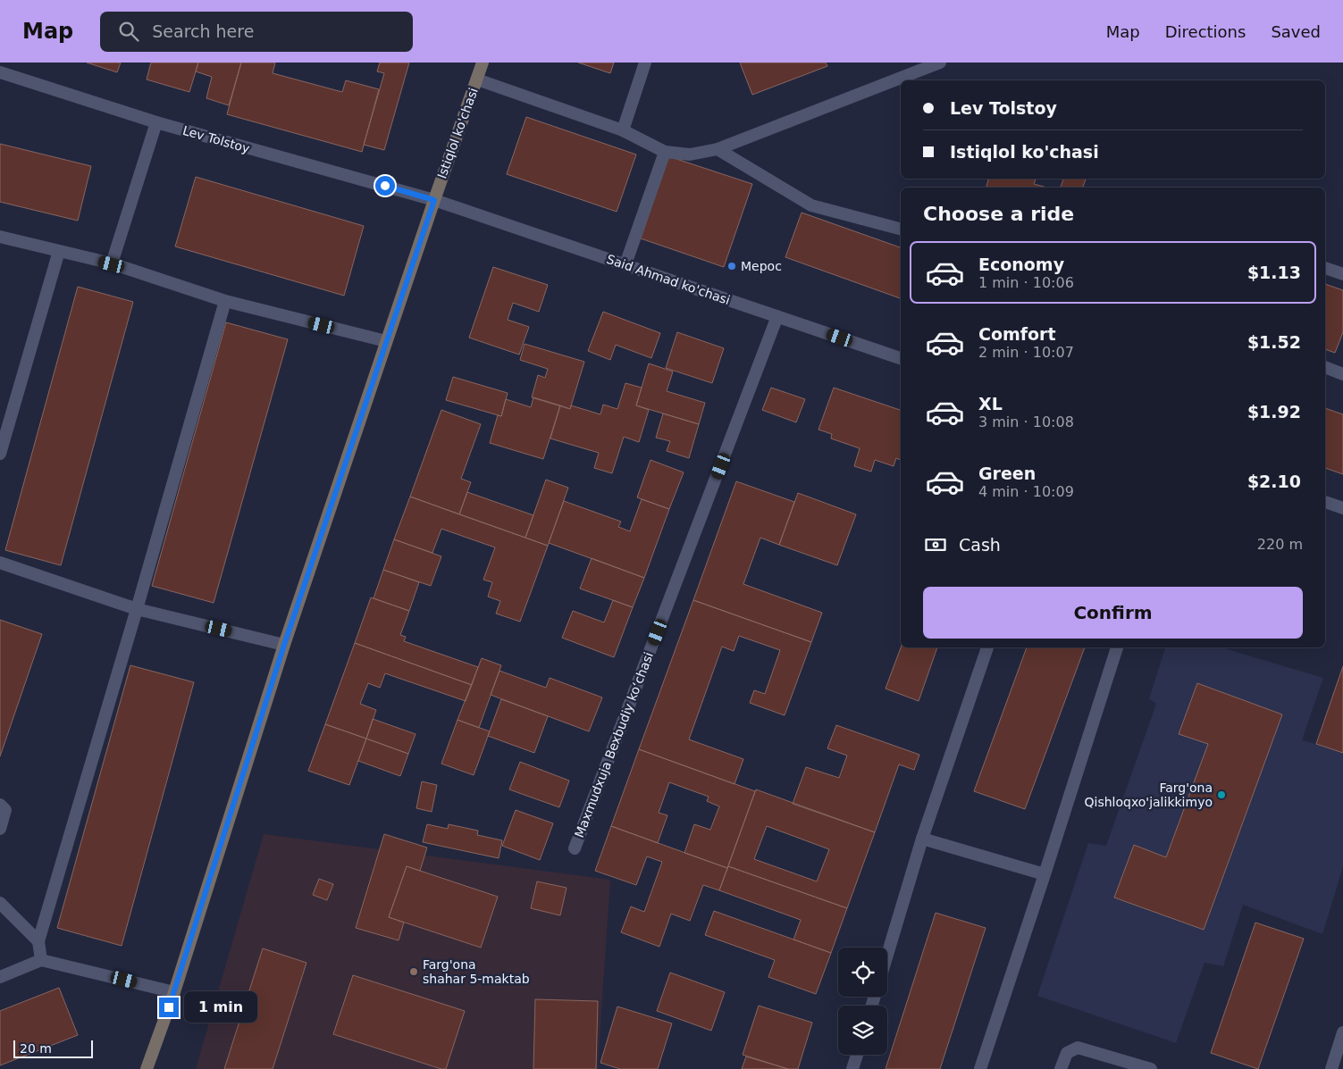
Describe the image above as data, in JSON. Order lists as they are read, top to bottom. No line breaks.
{"streets":{"main road":["Istiqlol ko'chasi"],"street":["Lev Tolstoy","Said Ahmad ko'chasi","Maxmudxuja Bexbudiy koʻchasi"]},"crossings":[["Istiqlol ko'chasi","Lev Tolstoy"],["Istiqlol ko'chasi","Said Ahmad ko'chasi"],["Lev Tolstoy","Said Ahmad ko'chasi"],["Said Ahmad ko'chasi","Maxmudxuja Bexbudiy koʻchasi"]],"places":["Мерос","Farg'ona Qishloqxo'jalikkimyo","Farg'ona shahar 5-maktab"],"scale_bar":"20 m","page":{"header":"Map","search":"Search here","nav":["Map","Directions","Saved"],"banner":["Lev Tolstoy","Istiqlol ko'chasi"],"heading":"Choose a ride","list":[{"name":"Economy","note":"1 min · 10:06","value":"$1.13"},{"name":"Comfort","note":"2 min · 10:07","value":"$1.52"},{"name":"XL","note":"3 min · 10:08","value":"$1.92"},{"name":"Green","note":"4 min · 10:09","value":"$2.10"}],"pay":["Cash","220 m"],"buttons":"Confirm","bubble":"1 min","scale":"20 m"}}
